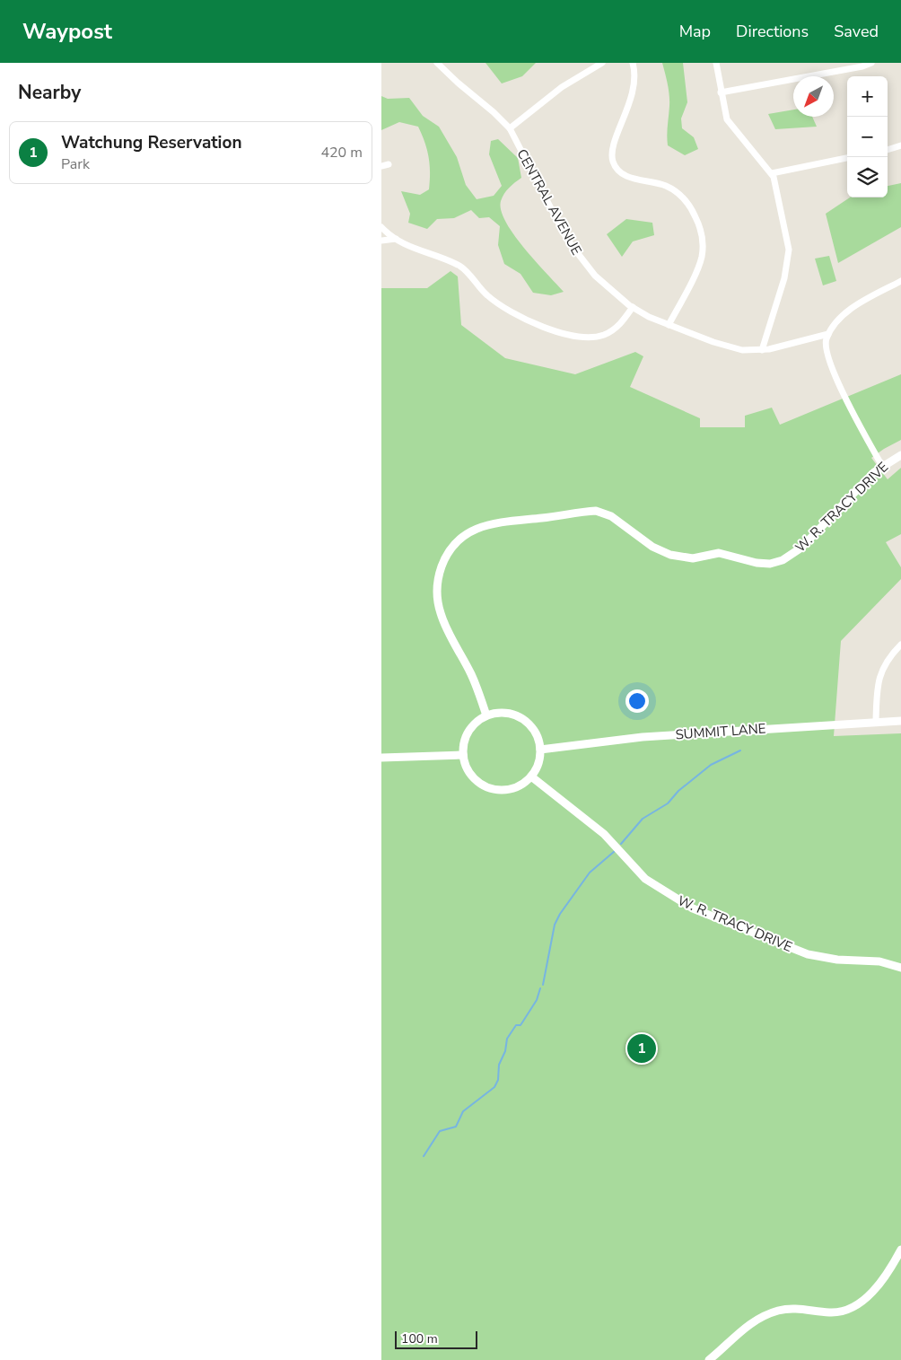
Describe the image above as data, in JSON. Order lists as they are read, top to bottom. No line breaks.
{"streets":{"street":["CENTRAL AVENUE","W. R. TRACY DRIVE","SUMMIT LANE"]},"crossings":[["W. R. TRACY DRIVE","SUMMIT LANE"]],"scale_bar":"100 m","north":"bottom left","page":{"header":"Waypost","nav":["Map","Directions","Saved"],"heading":"Nearby","map_buttons":["+","−"],"list":[{"mark":"1","name":"Watchung Reservation","note":"Park","value":"420 m"}],"pins":"1","scale":"100 m"}}
